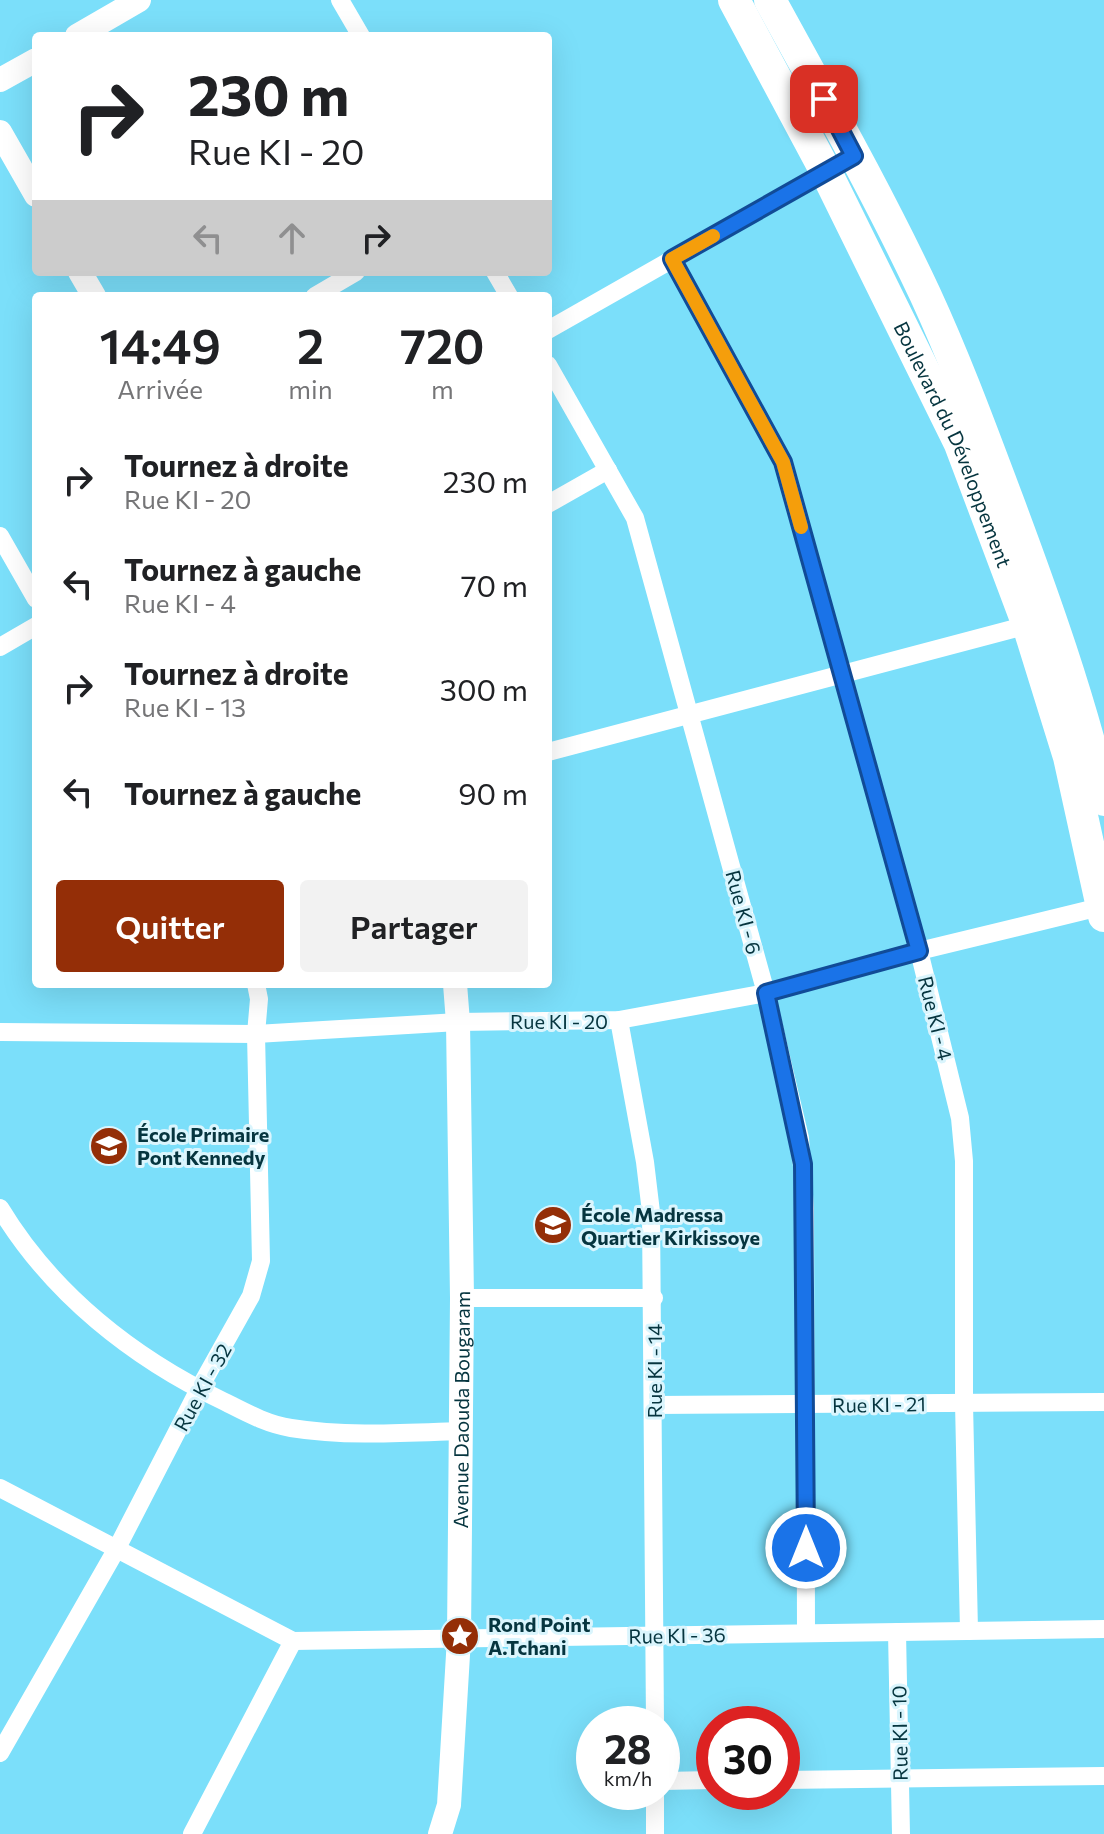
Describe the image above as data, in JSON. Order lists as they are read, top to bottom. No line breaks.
{"streets":{"highway":["Boulevard du Développement"],"street":["Rue KI - 6","Rue KI - 4","Rue KI - 20","Rue KI - 14","Rue KI - 32","Rue KI - 21","Avenue Daouda Bougaram","Rue KI - 36","Rue KI - 10"]},"crossings":[["Boulevard du Développement","Rue KI - 20"],["Rue KI - 6","Rue KI - 20"],["Rue KI - 6","Rue KI - 21"],["Rue KI - 6","Rue KI - 36"],["Rue KI - 4","Rue KI - 20"],["Rue KI - 4","Rue KI - 21"],["Rue KI - 4","Rue KI - 36"],["Rue KI - 20","Rue KI - 14"],["Rue KI - 20","Rue KI - 32"],["Rue KI - 20","Avenue Daouda Bougaram"],["Rue KI - 14","Rue KI - 21"],["Rue KI - 14","Rue KI - 36"],["Rue KI - 32","Rue KI - 36"],["Avenue Daouda Bougaram","Rue KI - 36"],["Rue KI - 36","Rue KI - 10"]],"places":{"school or university":["École Primaire Pont Kennedy","École Madressa Quartier Kirkissoye"],"place":["Rond Point A.Tchani"]},"page":{"turn":["230 m","Rue KI - 20"],"eta":["14:49","Arrivée","2","min","720","m"],"list":[{"name":"Tournez à droite","note":"Rue KI - 20","value":"230 m"},{"name":"Tournez à gauche","note":"Rue KI - 4","value":"70 m"},{"name":"Tournez à droite","note":"Rue KI - 13","value":"300 m"},{"name":"Tournez à gauche","value":"90 m"}],"buttons":["Quitter","Partager"],"speed":"28 km/h","limit":"30"}}
